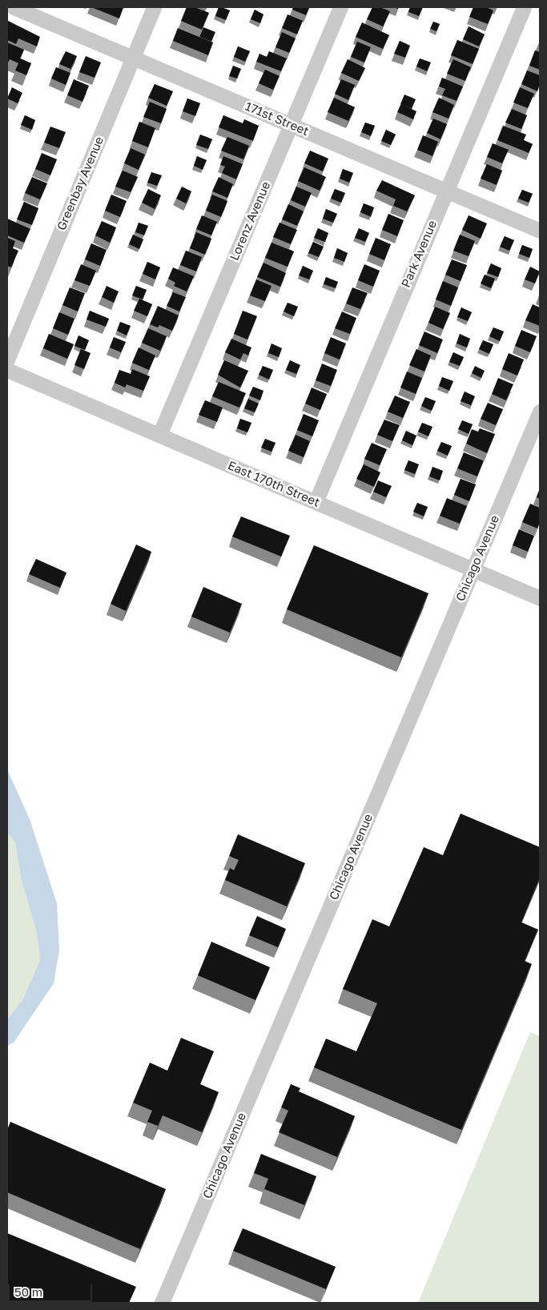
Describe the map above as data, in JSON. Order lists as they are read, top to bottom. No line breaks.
{"streets":{"street":["171st Street","Greenbay Avenue","Lorenz Avenue","Park Avenue","East 170th Street","Chicago Avenue"]},"crossings":[["171st Street","Greenbay Avenue"],["171st Street","Lorenz Avenue"],["171st Street","Park Avenue"],["Lorenz Avenue","East 170th Street"],["Park Avenue","East 170th Street"],["East 170th Street","Chicago Avenue"]],"scale_bar":"50 m"}
